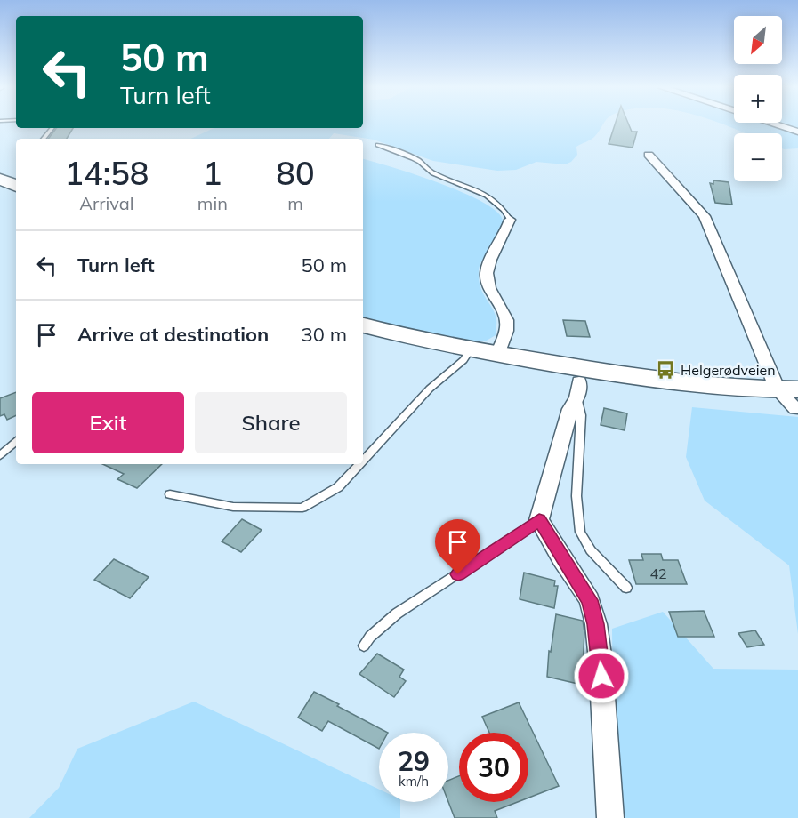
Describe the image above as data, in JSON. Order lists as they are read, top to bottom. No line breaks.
{"places":{"bus stop":["Helgerødveien"]},"house_numbers":["42"],"north":"bottom left","page":{"map_buttons":["+","−"],"turn":["50 m","Turn left"],"eta":["14:58","Arrival","1","min","80","m"],"list":[{"name":"Turn left","value":"50 m"},{"name":"Arrive at destination","value":"30 m"}],"buttons":["Exit","Share"],"speed":"29 km/h","limit":"30"}}
